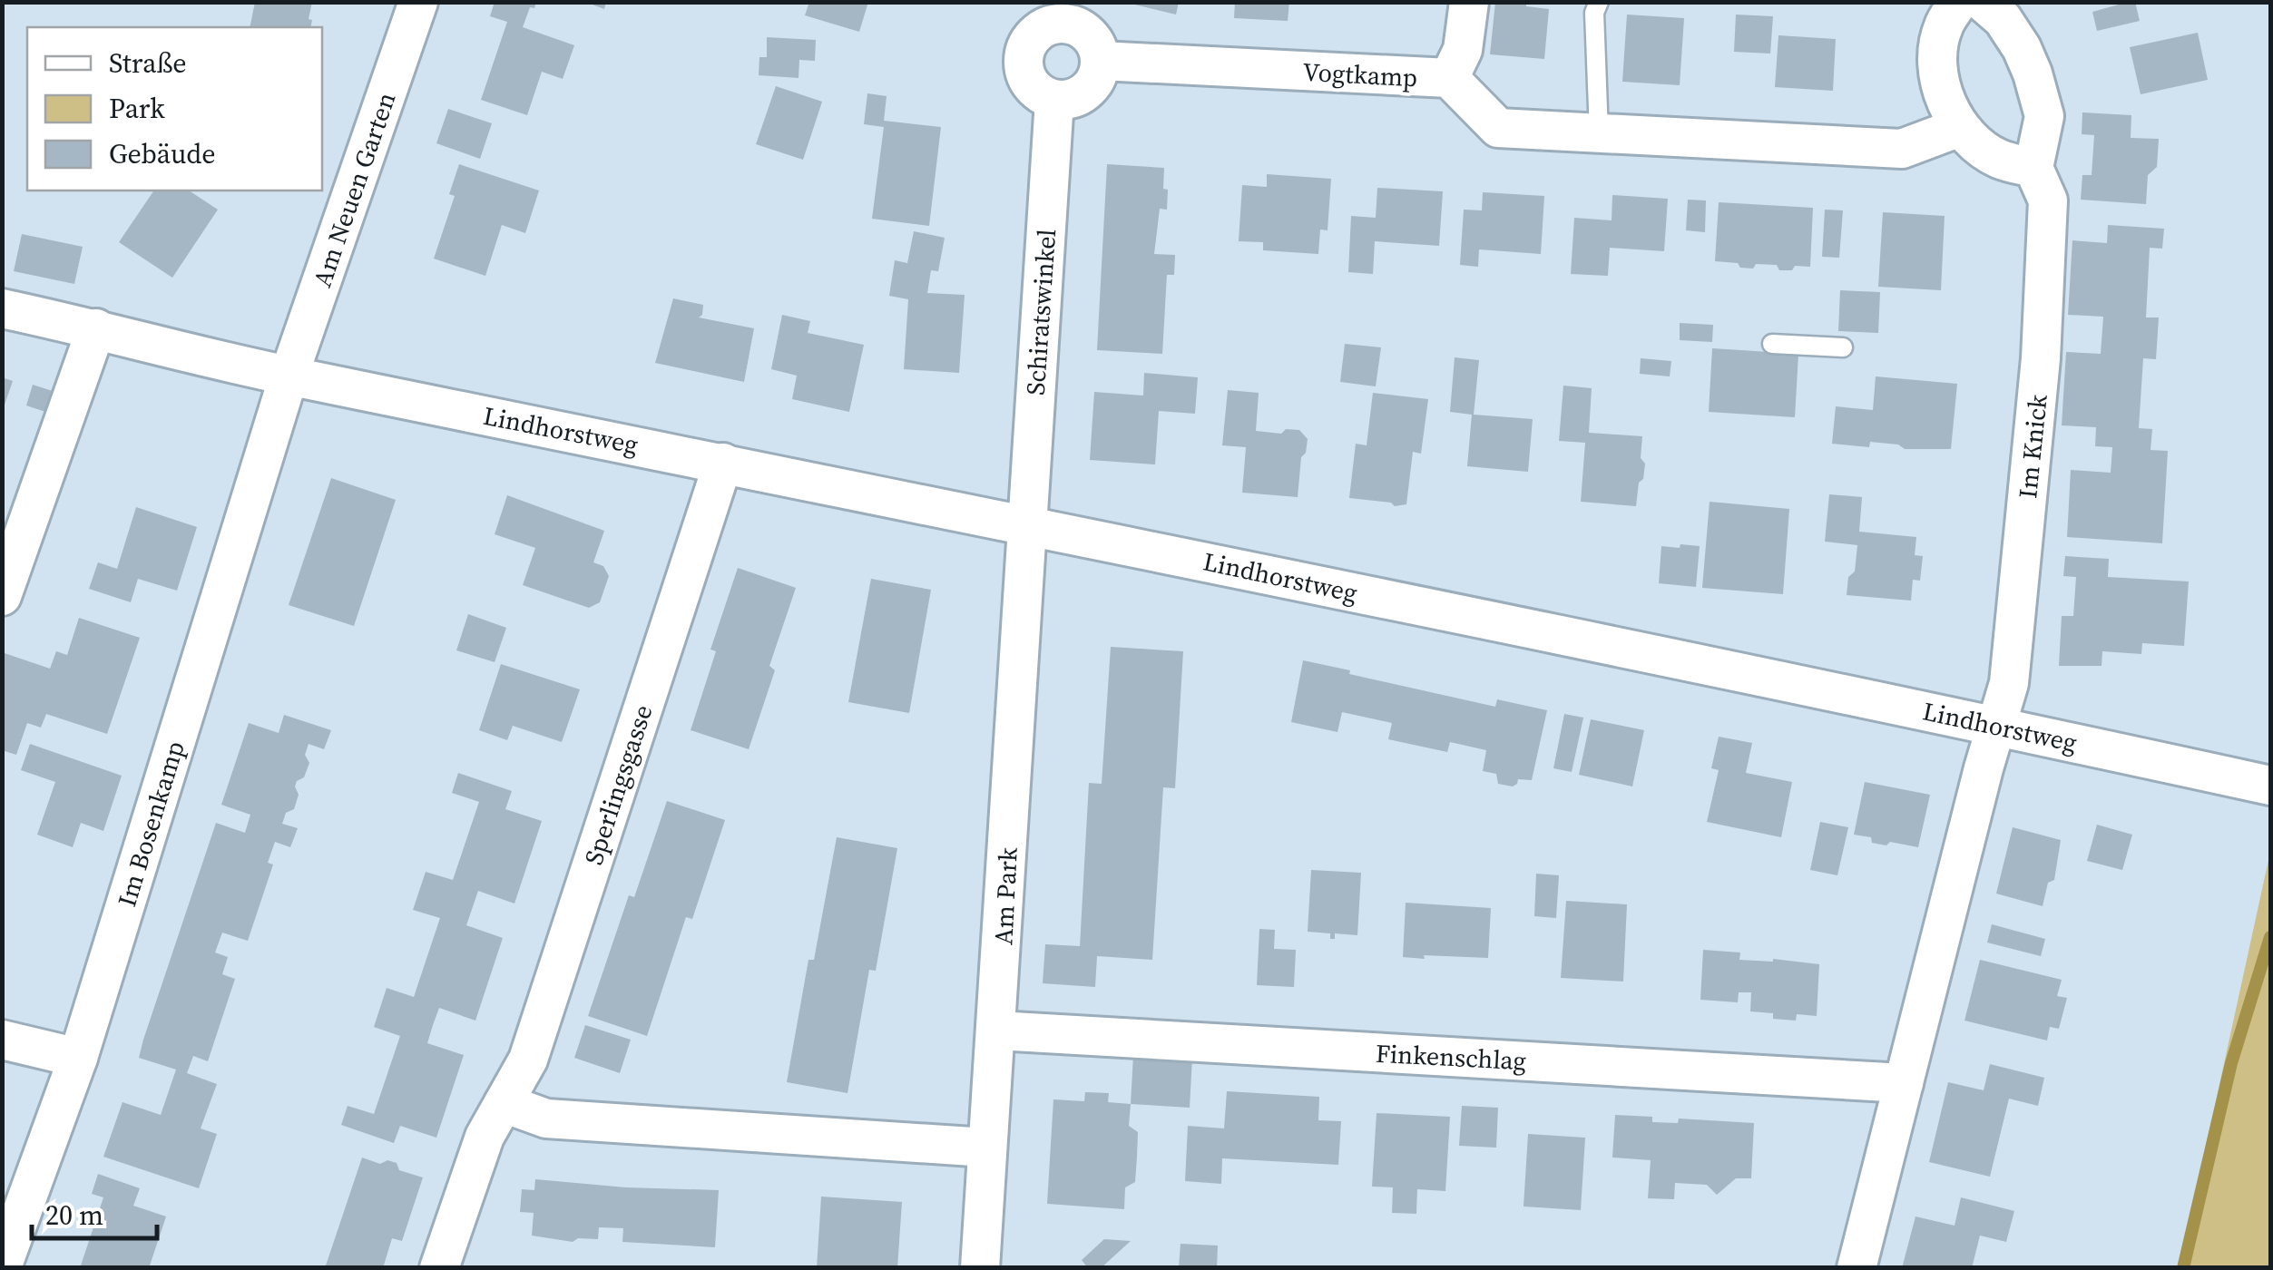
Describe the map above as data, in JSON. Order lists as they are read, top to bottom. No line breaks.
{"streets":{"street":["Vogtkamp","Am Neuen Garten","Schiratswinkel","Lindhorstweg","Im Knick","Sperlingsgasse","Im Bosenkamp","Am Park","Finkenschlag"]},"crossings":[["Vogtkamp","Schiratswinkel"],["Am Neuen Garten","Lindhorstweg"],["Am Neuen Garten","Im Bosenkamp"],["Schiratswinkel","Lindhorstweg"],["Schiratswinkel","Am Park"],["Lindhorstweg","Im Knick"],["Lindhorstweg","Sperlingsgasse"],["Lindhorstweg","Im Bosenkamp"],["Lindhorstweg","Am Park"],["Am Park","Finkenschlag"]],"legend":["Straße","Park","Gebäude"],"scale_bar":"20 m"}
